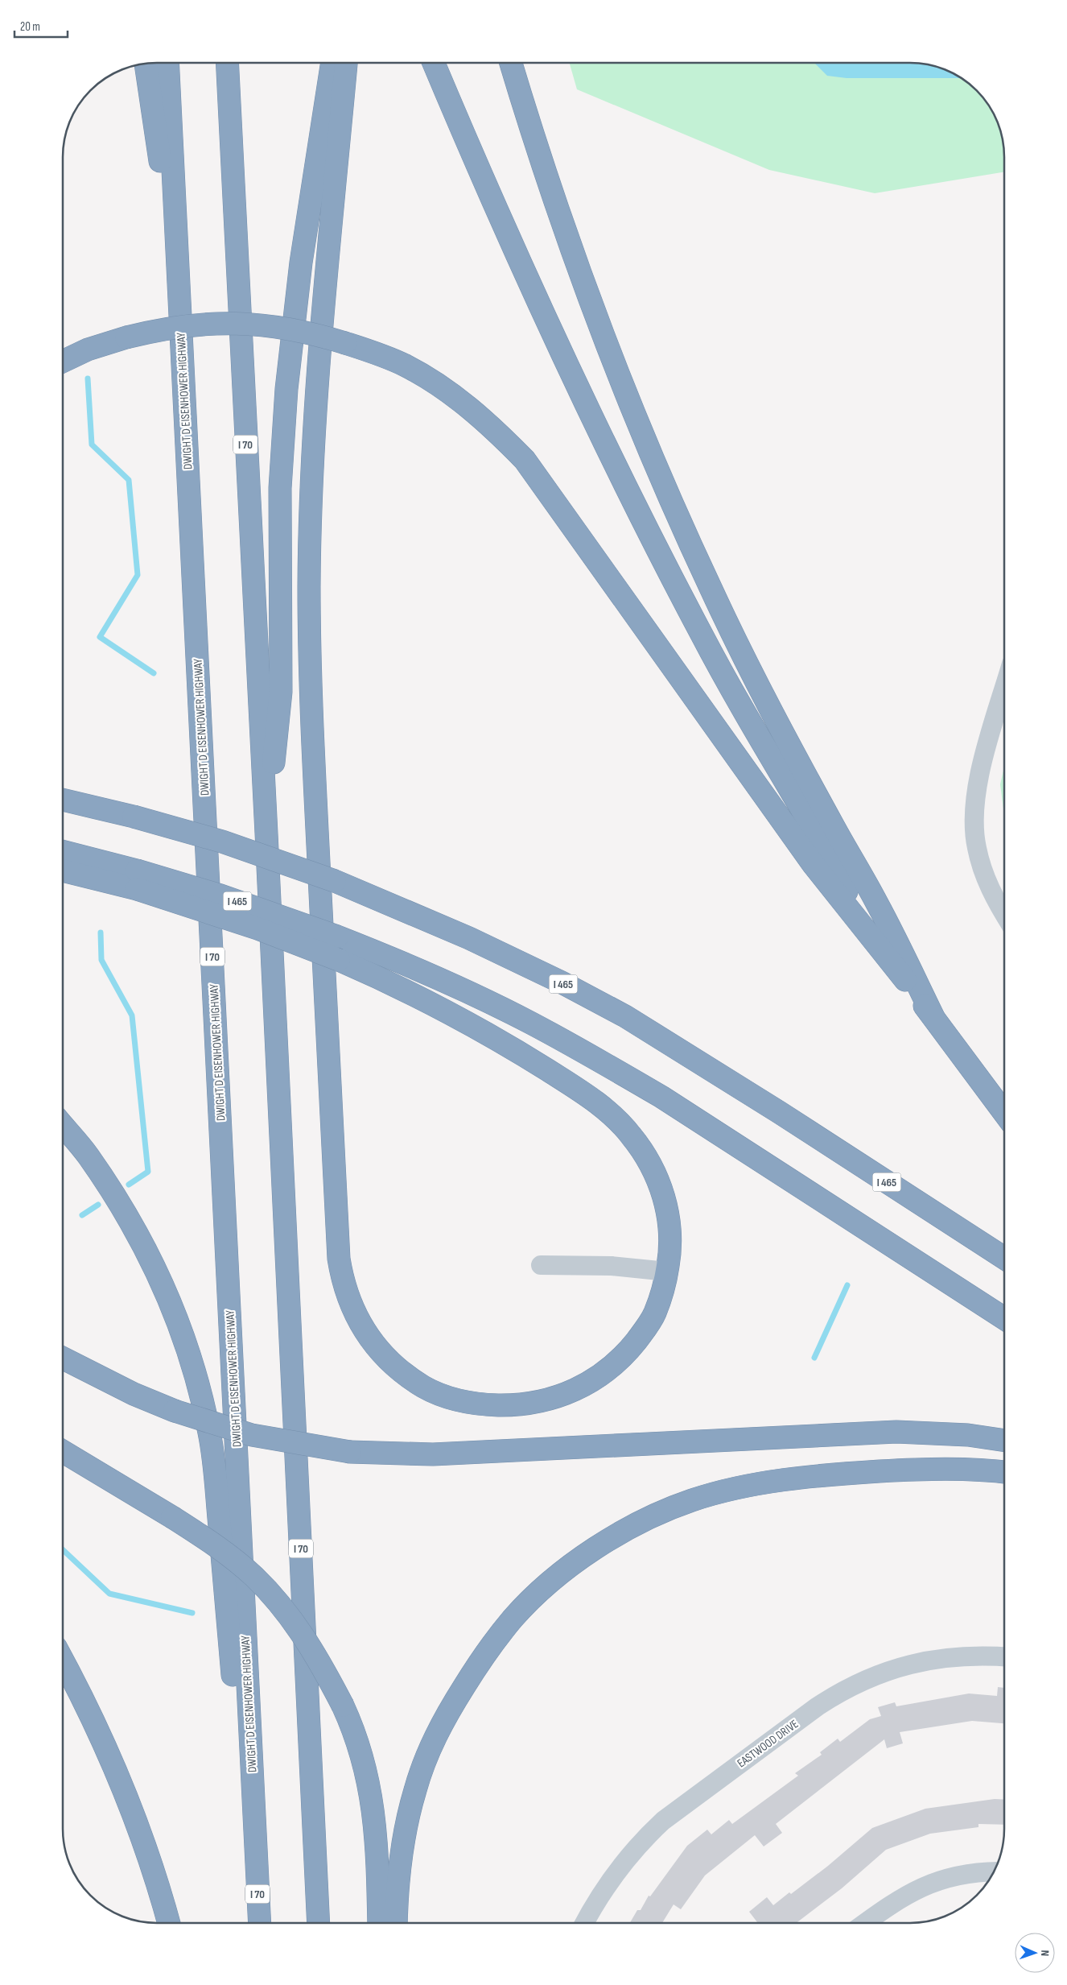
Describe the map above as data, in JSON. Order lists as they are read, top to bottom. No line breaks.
{"streets":{"highway":["DWIGHT D EISENHOWER HIGHWAY","I 70","I 465"],"street":["EASTWOOD DRIVE"]},"scale_bar":"20 m","north":"right"}
